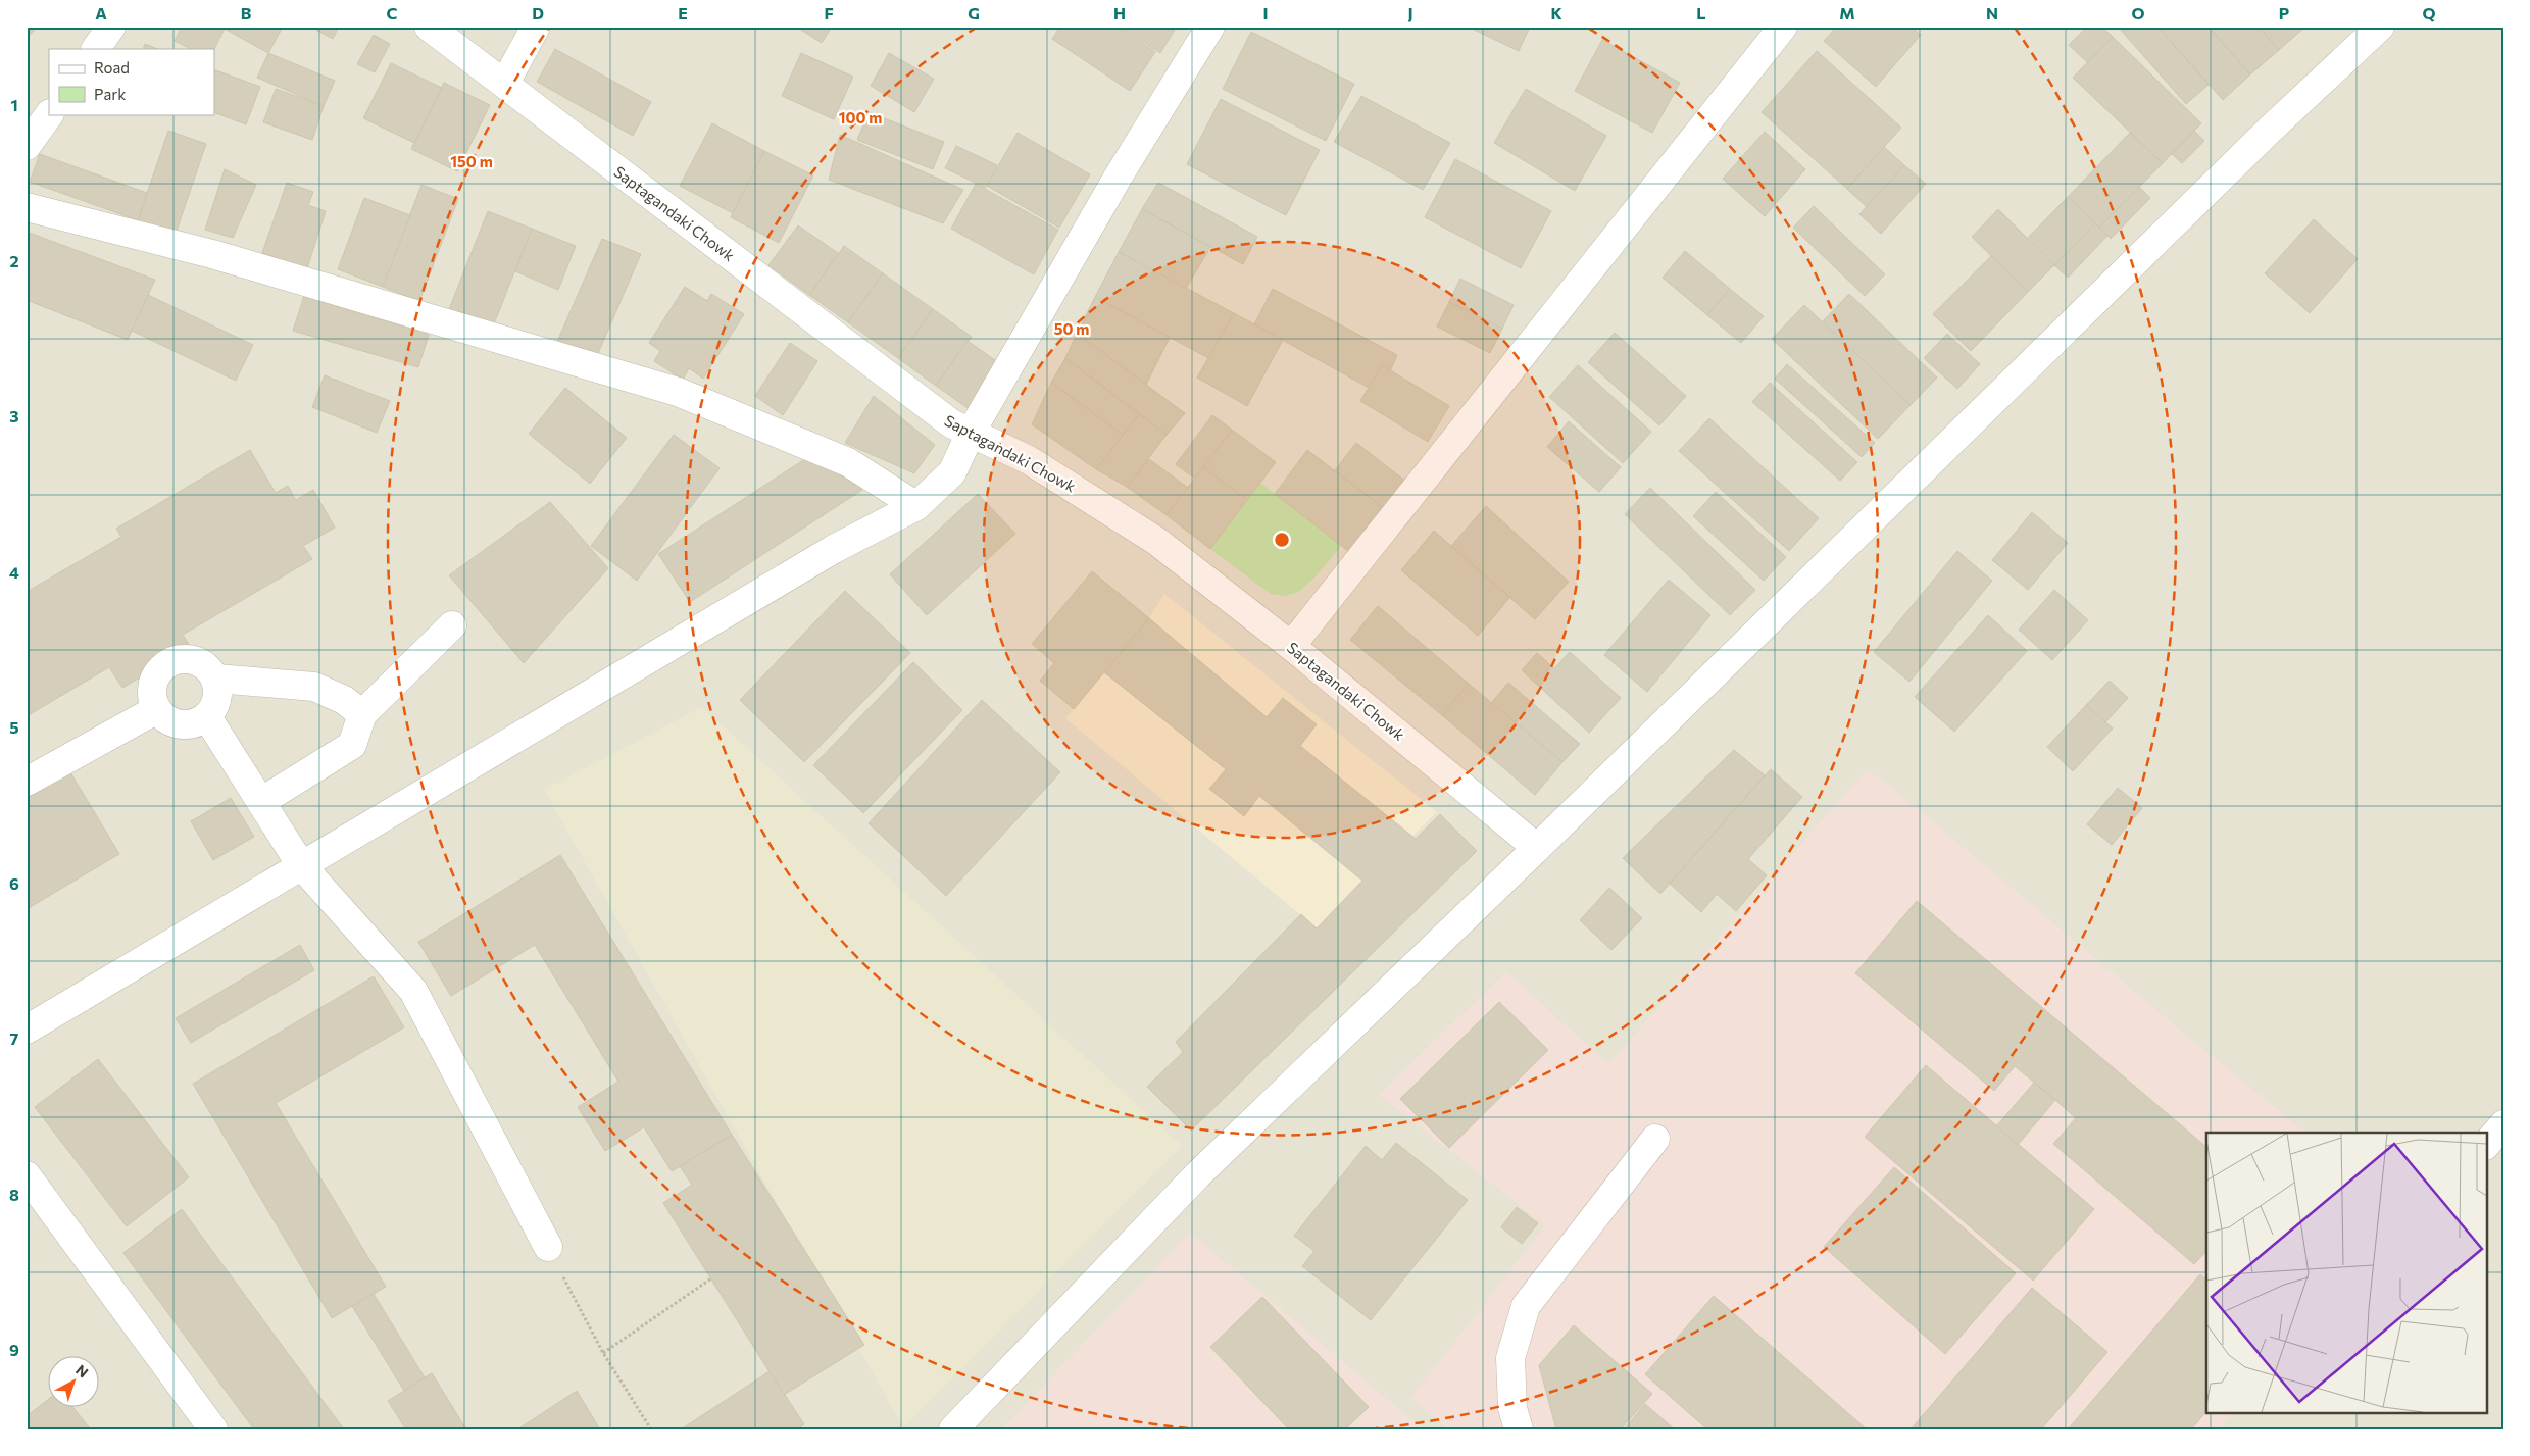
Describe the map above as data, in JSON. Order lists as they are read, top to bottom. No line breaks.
{"streets":{"street":["Saptagandaki Chowk"]},"legend":["Road","Park"],"north":"top right","grid":{"columns":["A","B","C","D","E","F","G","H","I","J","K","L","M","N","O","P","Q"],"rows":["1","2","3","4","5","6","7","8","9"]},"rings":["100 m","150 m","50 m"]}
